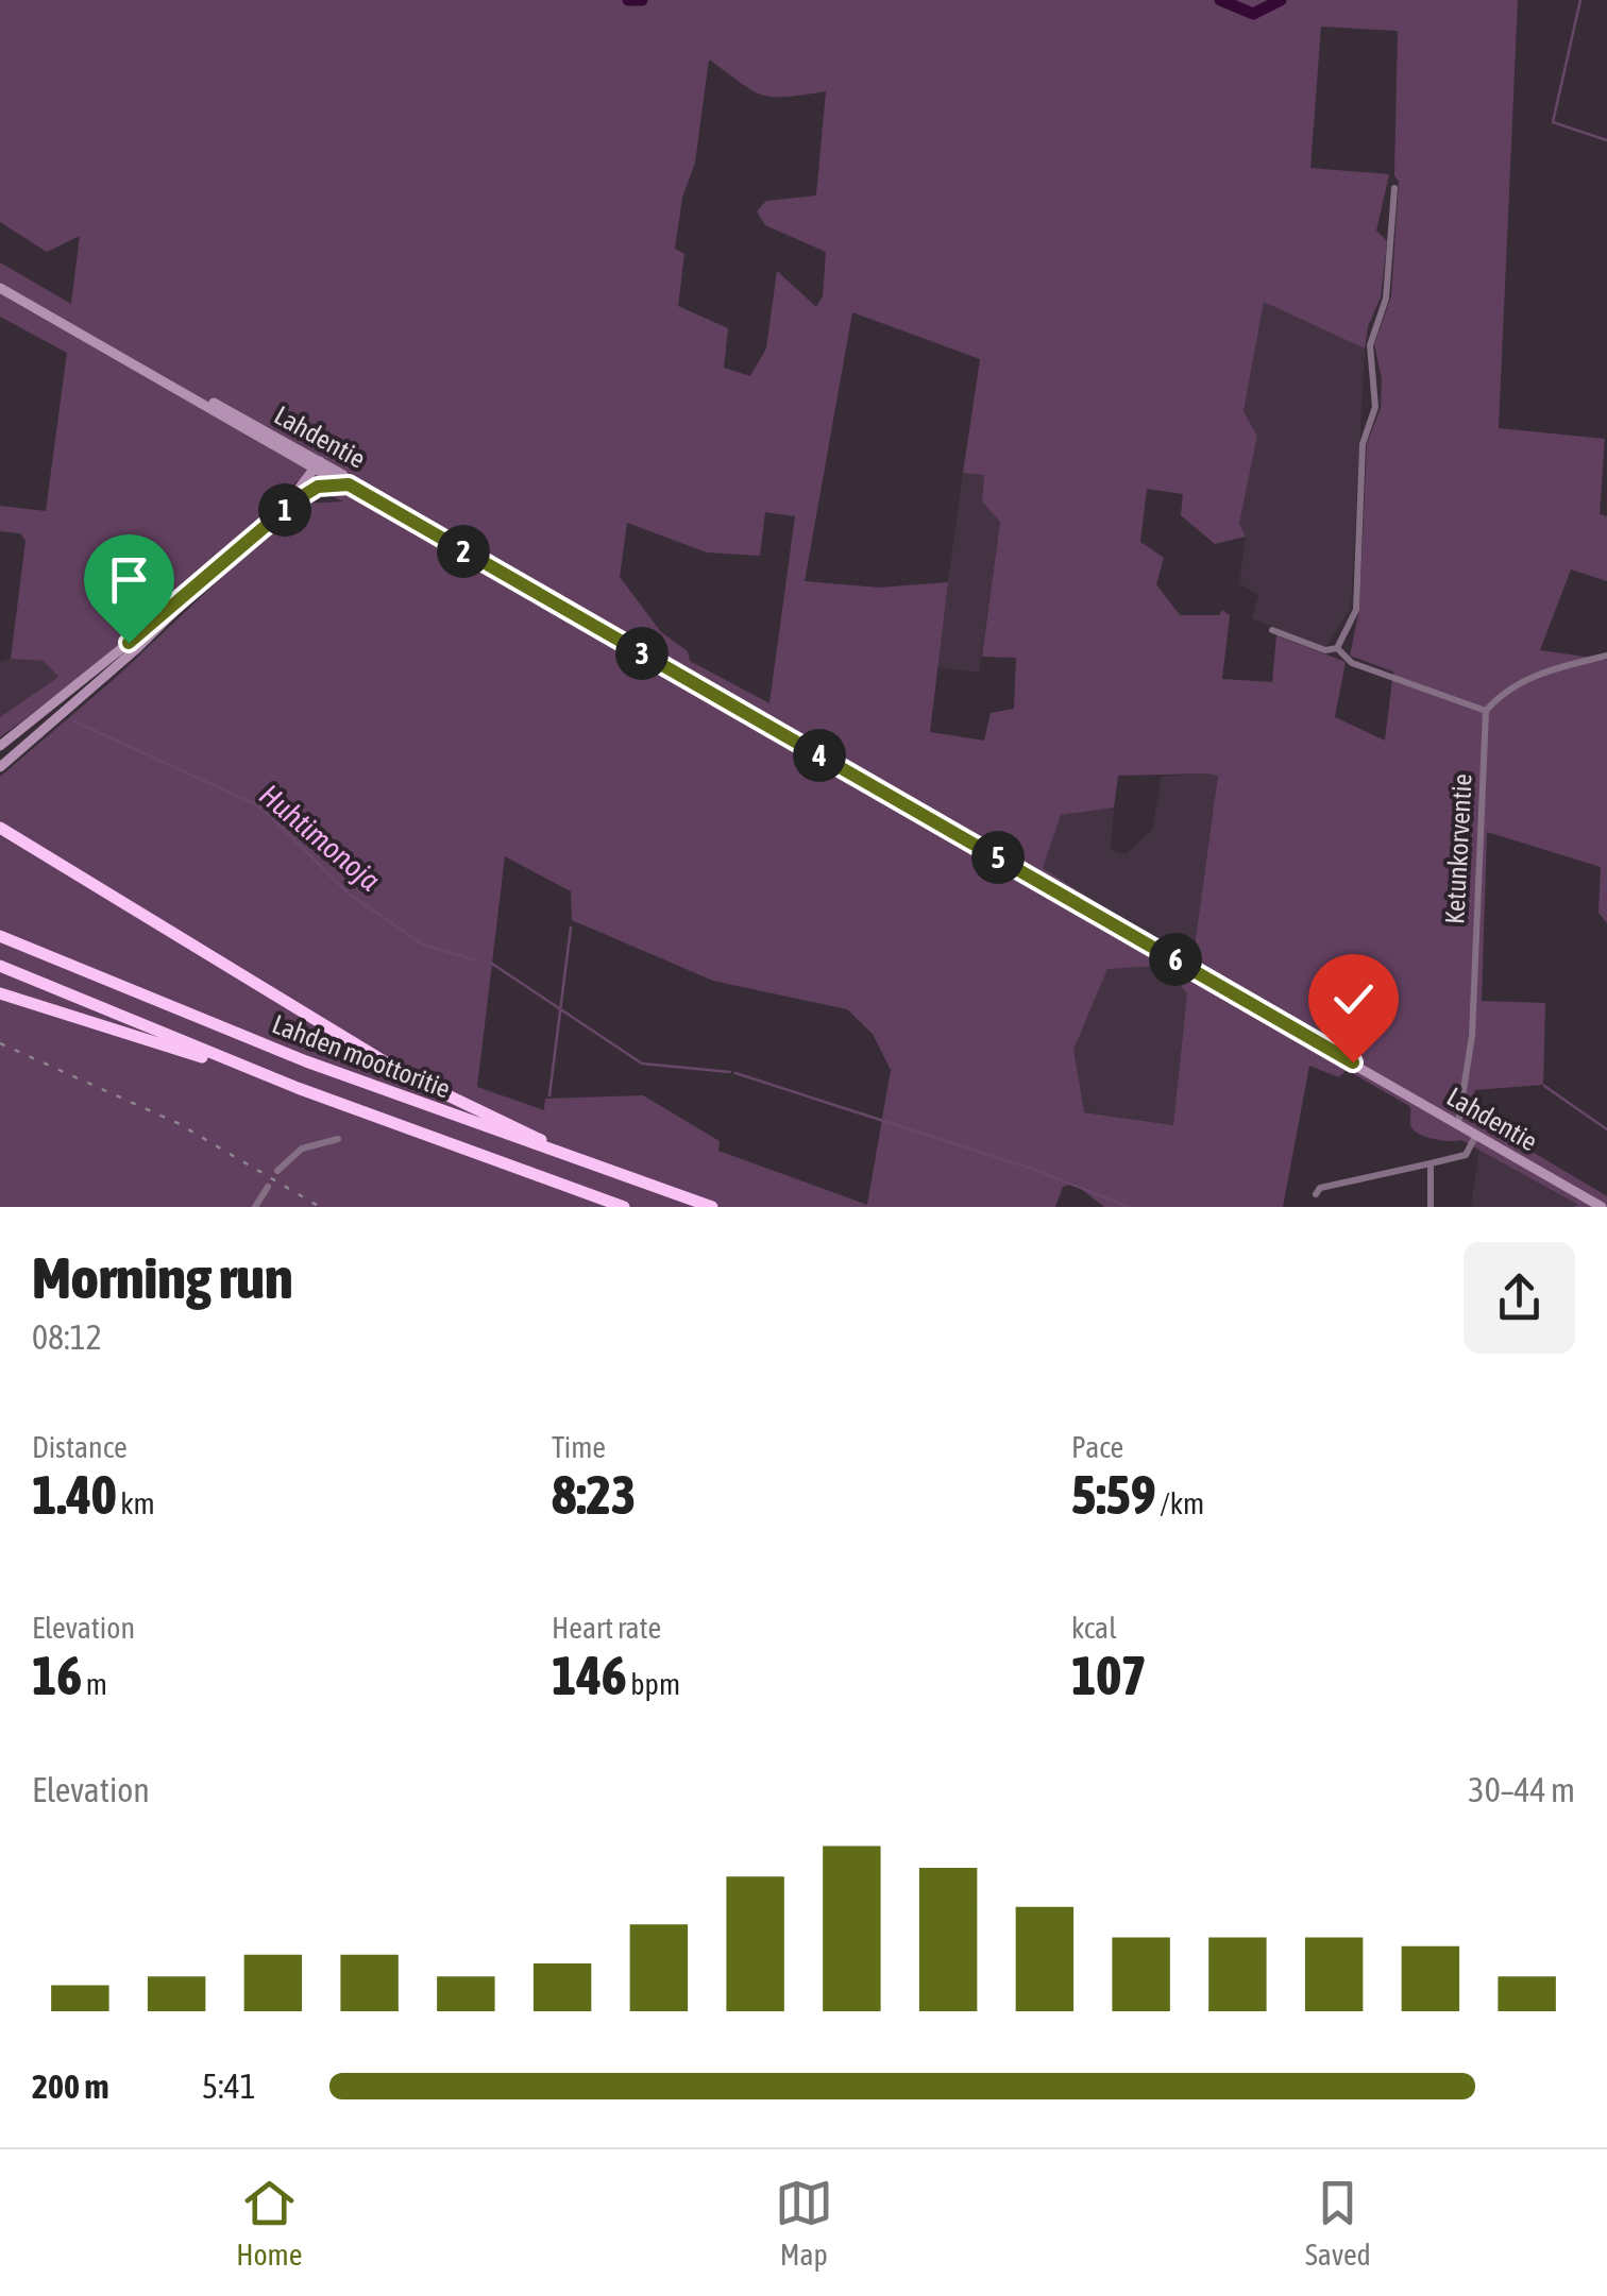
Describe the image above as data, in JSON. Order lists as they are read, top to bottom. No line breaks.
{"streets":{"highway":["Lahden moottoritie"],"main road":["Lahdentie"],"street":["Ketunkorventie"]},"crossings":[["Lahdentie","Ketunkorventie"]],"water":["Huhtimonoja"],"page":{"pins":["1","2","3","4","5","6"],"heading":["Morning run","08:12"],"stats":[["Distance","1.40 km"],["Time","8:23"],["Pace","5:59 /km"],["Elevation","16 m"],["Heart rate","146 bpm"],["kcal","107"]],"chart":["Elevation","30–44 m"],"list":[{"name":"200 m","note":"5:41"}],"tabs":["Home","Map","Saved"]}}
